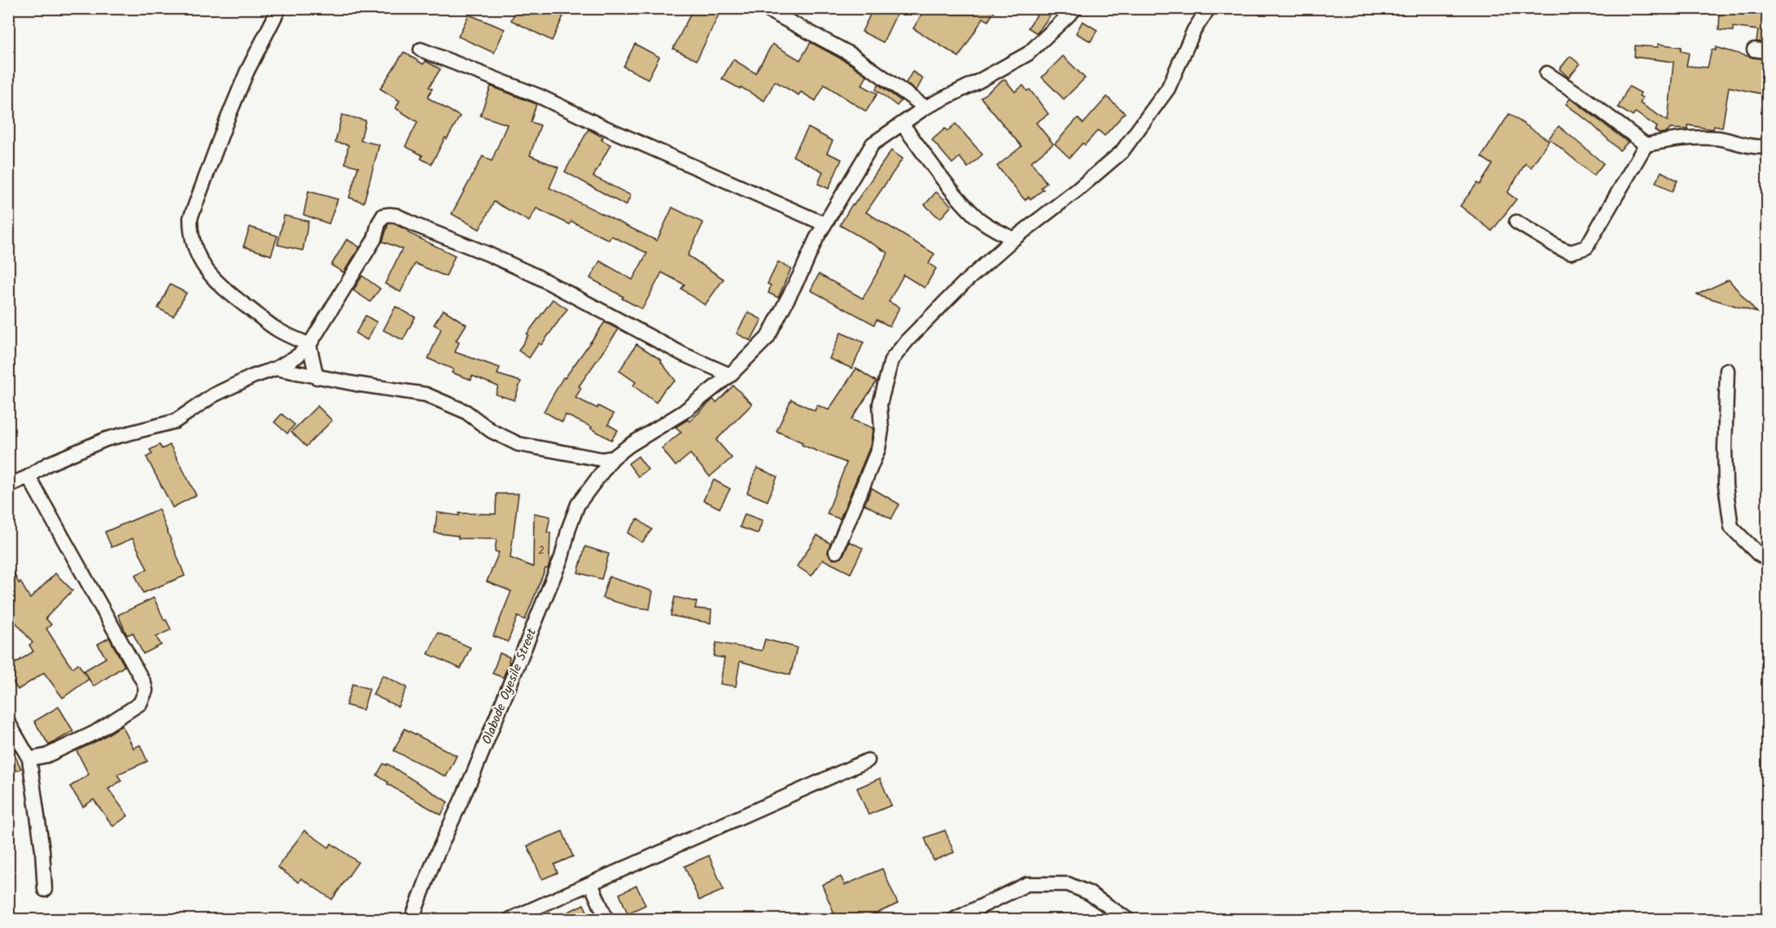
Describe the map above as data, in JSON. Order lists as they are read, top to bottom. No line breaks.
{"streets":{"street":["Olabode Oyesile Street"]},"house_numbers":["2"]}
